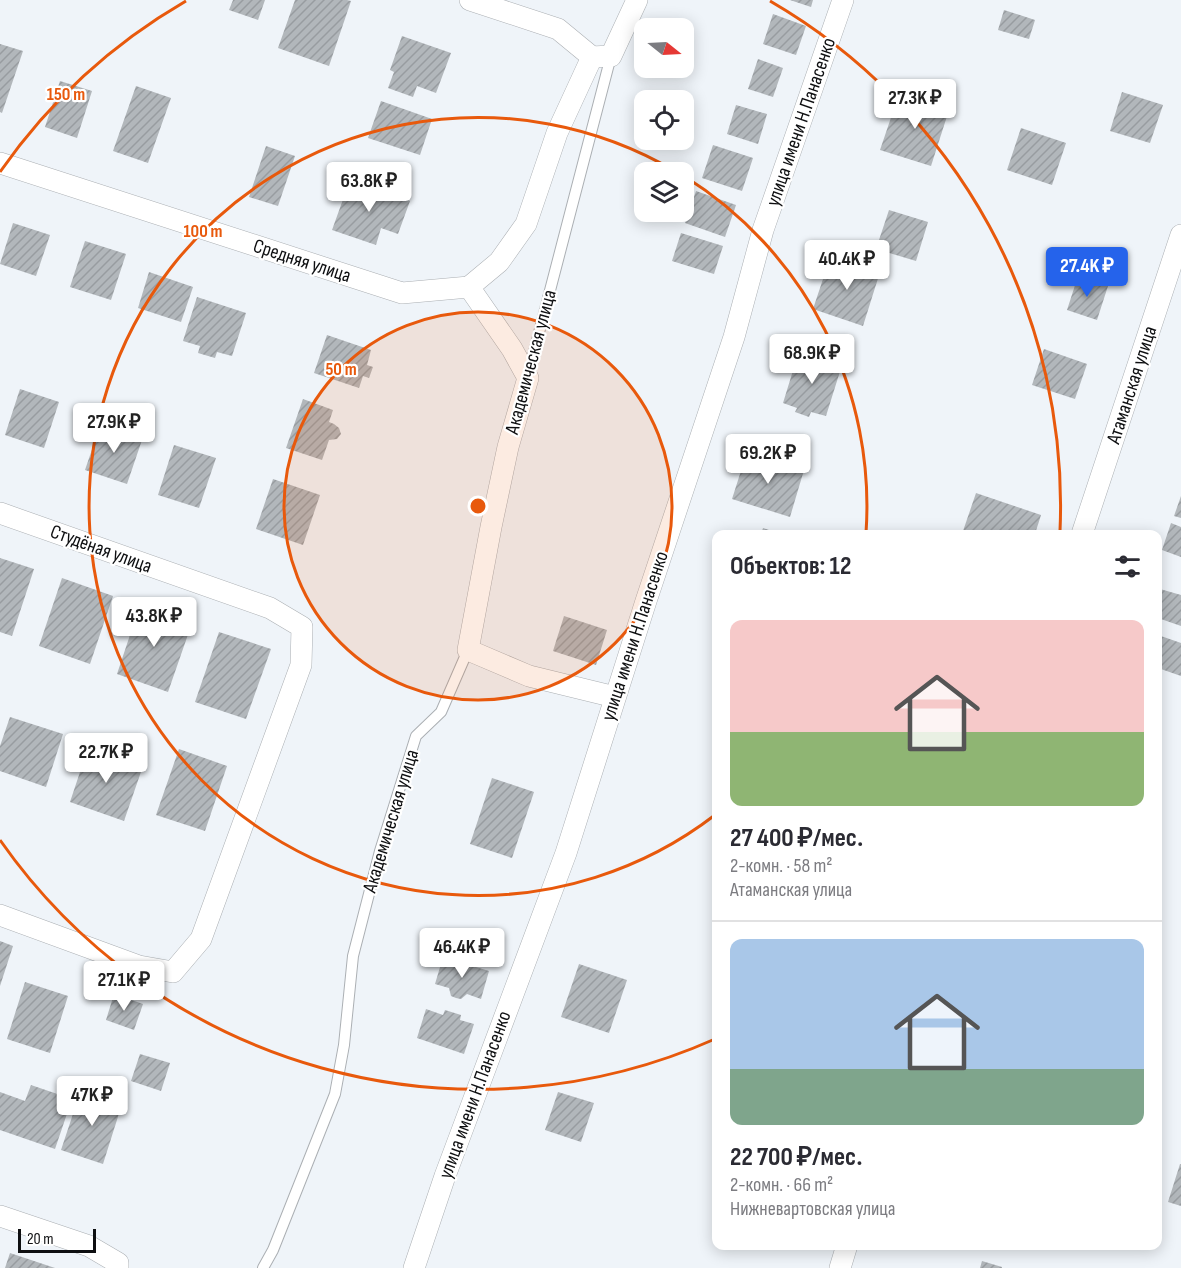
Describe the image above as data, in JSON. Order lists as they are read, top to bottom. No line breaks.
{"streets":{"street":["улица имени Н.Панасенко","Средняя улица","Академическая улица","Атаманская улица","Студёная улица"]},"crossings":[["Средняя улица","Академическая улица"]],"scale_bar":"20 m","north":"right","page":{"price":["27.3K ₽","63.8K ₽","40.4K ₽","27.4K ₽","68.9K ₽","27.9K ₽","69.2K ₽","43.8K ₽","22.7K ₽","46.4K ₽","27.1K ₽","47K ₽"],"heading":"Объектов: 12","list":[{"name":"27 400 ₽/мес.","note":"2-комн. · 58 m² · Атаманская улица"},{"name":"22 700 ₽/мес.","note":"2-комн. · 66 m² · Нижневартовская улица"}],"scale":"20 m"},"rings":["150 m","100 m","50 m"]}
